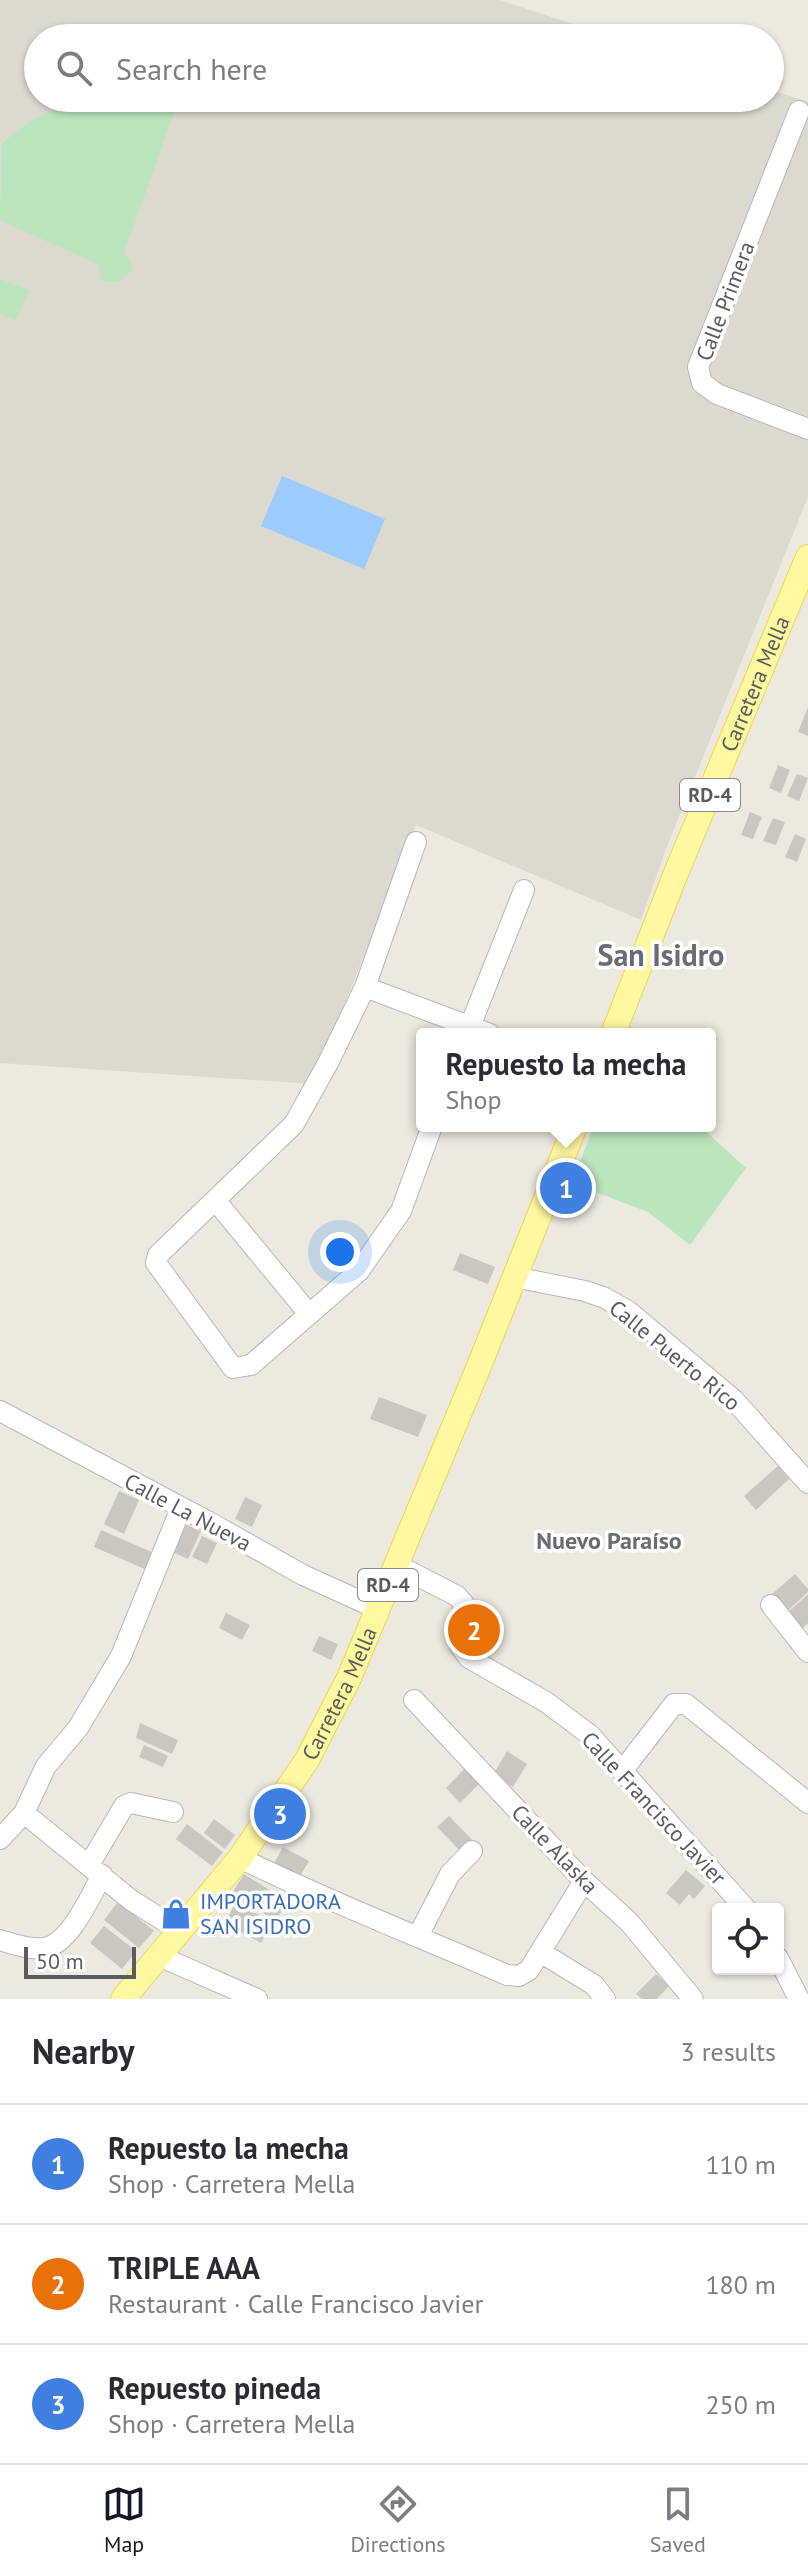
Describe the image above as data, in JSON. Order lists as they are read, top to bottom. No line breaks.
{"streets":{"main road":["Carretera Mella","RD-4"],"street":["Calle Primera","Calle Puerto Rico","Calle La Nueva","Calle Francisco Javier","Calle Alaska"]},"crossings":[["Carretera Mella","Calle Puerto Rico"],["Carretera Mella","Calle La Nueva"],["Carretera Mella","Calle Francisco Javier"]],"districts":["San Isidro","Nuevo Paraíso"],"places":{"shop":["IMPORTADORA SAN ISIDRO"]},"scale_bar":"50 m","page":{"search":"Search here","popup":["Repuesto la mecha","Shop"],"pins":["1","2","3"],"scale":"50 m","heading":["Nearby","3 results"],"list":[{"mark":"1","name":"Repuesto la mecha","note":"Shop · Carretera Mella","value":"110 m"},{"mark":"2","name":"TRIPLE AAA","note":"Restaurant · Calle Francisco Javier","value":"180 m"},{"mark":"3","name":"Repuesto pineda","note":"Shop · Carretera Mella","value":"250 m"}],"nav":["Map","Directions","Saved"]}}
